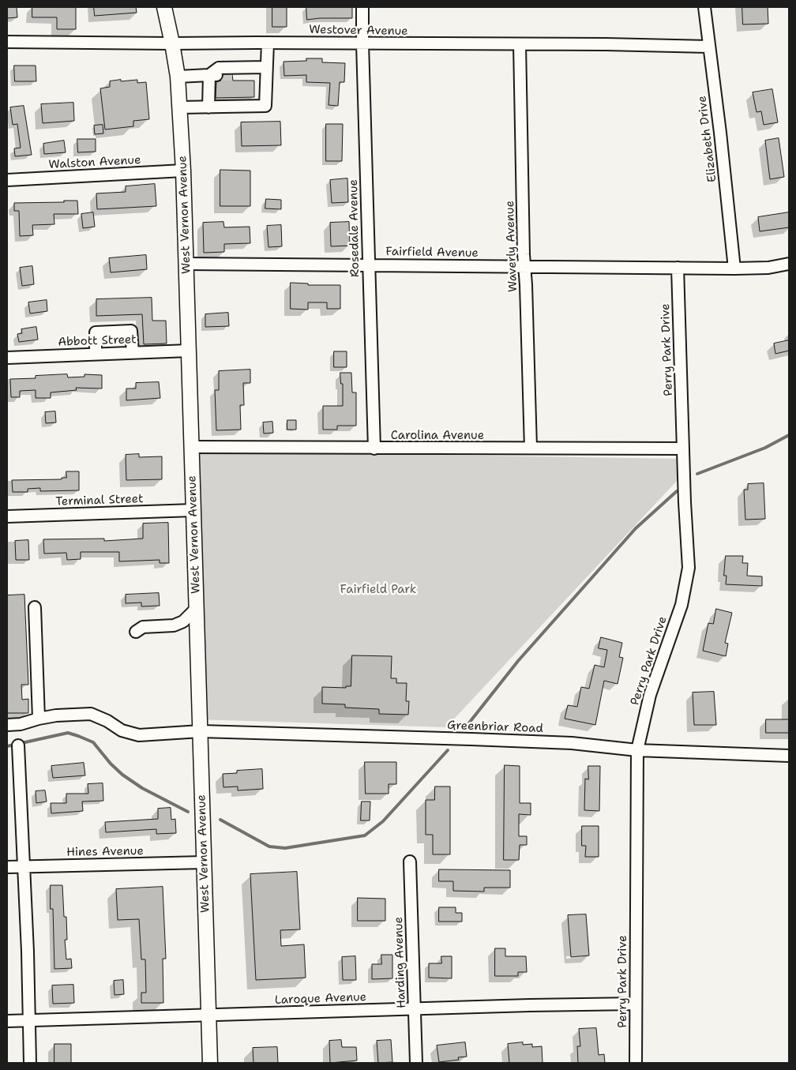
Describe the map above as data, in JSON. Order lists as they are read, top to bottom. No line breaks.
{"streets":{"main road":["West Vernon Avenue"],"street":["Westover Avenue","Elizabeth Drive","Walston Avenue","Rosedale Avenue","Waverly Avenue","Fairfield Avenue","Abbott Street","Perry Park Drive","Carolina Avenue","Terminal Street","Greenbriar Road","Hines Avenue","Harding Avenue","Laroque Avenue"]},"crossings":[["Westover Avenue","Elizabeth Drive"],["Westover Avenue","West Vernon Avenue"],["Westover Avenue","Rosedale Avenue"],["Westover Avenue","Waverly Avenue"],["Elizabeth Drive","Fairfield Avenue"],["Walston Avenue","West Vernon Avenue"],["West Vernon Avenue","Fairfield Avenue"],["West Vernon Avenue","Abbott Street"],["West Vernon Avenue","Carolina Avenue"],["West Vernon Avenue","Terminal Street"],["West Vernon Avenue","Greenbriar Road"],["West Vernon Avenue","Hines Avenue"],["West Vernon Avenue","Laroque Avenue"],["Rosedale Avenue","Fairfield Avenue"],["Rosedale Avenue","Carolina Avenue"],["Waverly Avenue","Fairfield Avenue"],["Waverly Avenue","Carolina Avenue"],["Fairfield Avenue","Perry Park Drive"],["Perry Park Drive","Carolina Avenue"],["Perry Park Drive","Greenbriar Road"],["Perry Park Drive","Laroque Avenue"],["Harding Avenue","Laroque Avenue"]],"parks":["Fairfield Park"]}
